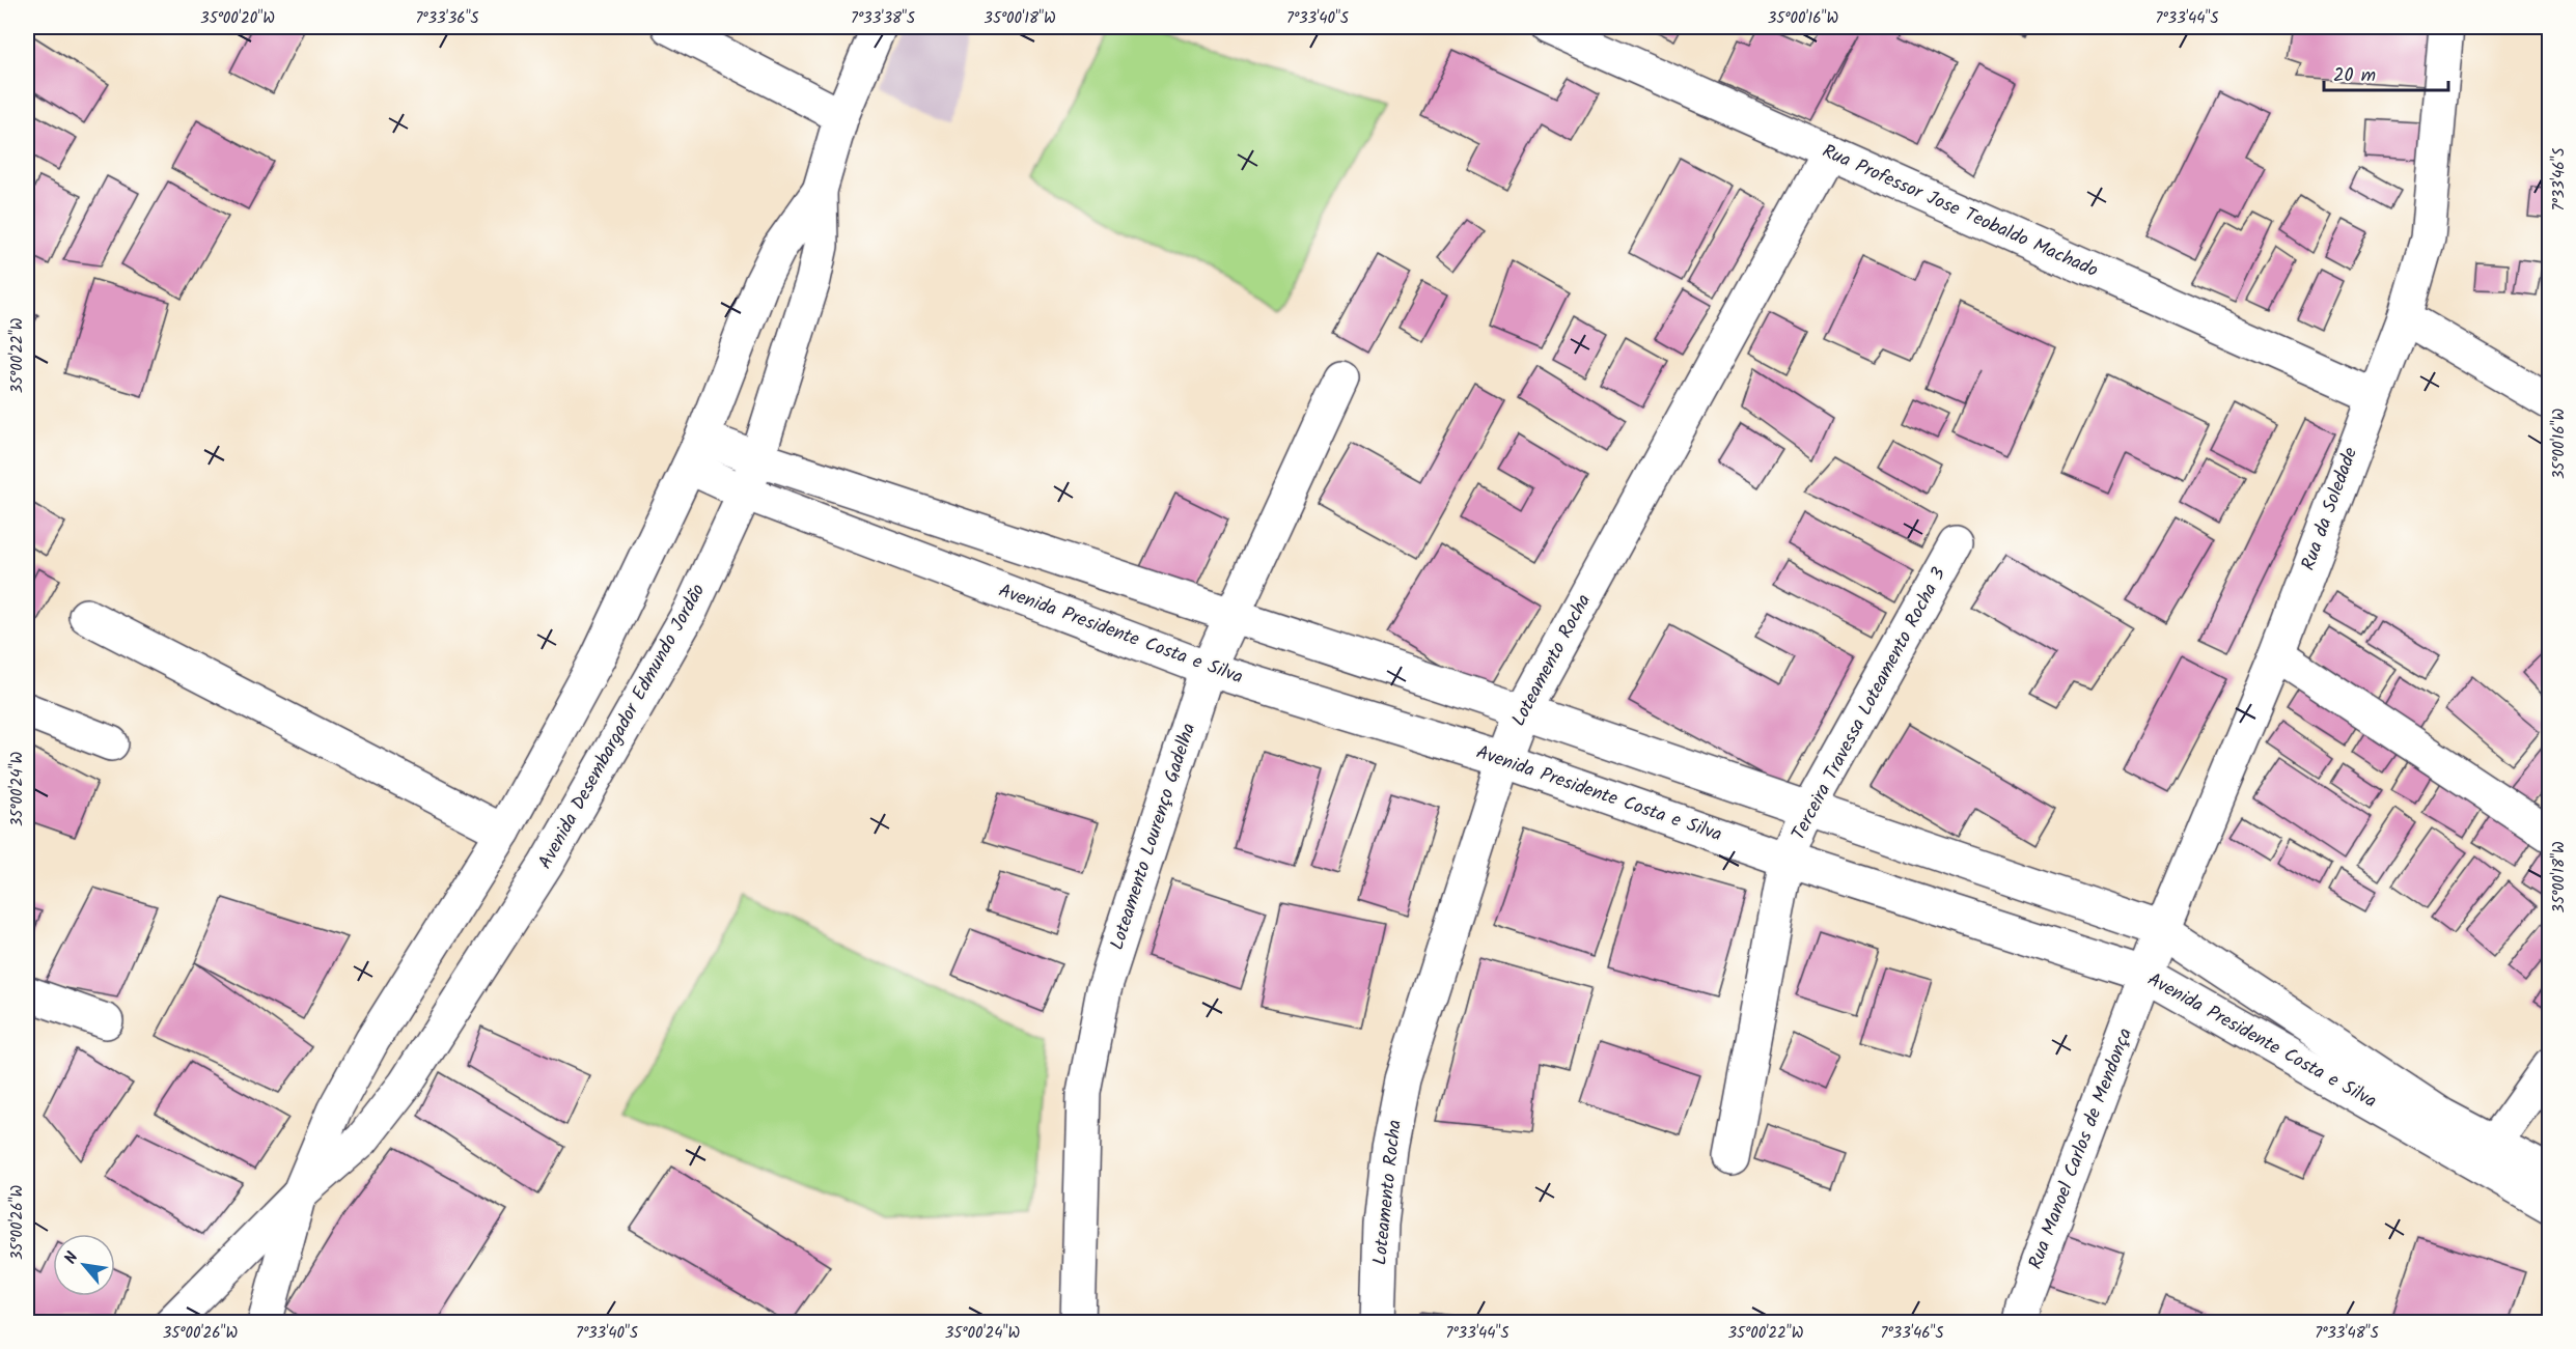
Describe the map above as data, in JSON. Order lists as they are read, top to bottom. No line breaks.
{"streets":{"street":["Rua Professor Jose Teobaldo Machado","Rua da Soledade","Avenida Presidente Costa e Silva","Loteamento Rocha","Terceira Travessa Loteamento Rocha 3","Avenida Desembargador Edmundo Jordão","Loteamento Lourenço Gadelha","Rua Manoel Carlos de Mendonça"]},"crossings":[["Rua Professor Jose Teobaldo Machado","Rua da Soledade"],["Rua Professor Jose Teobaldo Machado","Loteamento Rocha"],["Rua da Soledade","Avenida Presidente Costa e Silva"],["Rua da Soledade","Rua Manoel Carlos de Mendonça"],["Avenida Presidente Costa e Silva","Loteamento Rocha"],["Avenida Presidente Costa e Silva","Terceira Travessa Loteamento Rocha 3"],["Avenida Presidente Costa e Silva","Avenida Desembargador Edmundo Jordão"],["Avenida Presidente Costa e Silva","Loteamento Lourenço Gadelha"],["Avenida Presidente Costa e Silva","Rua Manoel Carlos de Mendonça"]],"scale_bar":"20 m","north":"top left","coordinates":["35°00'20\"W","7°33'36\"S","7°33'38\"S","35°00'18\"W","7°33'40\"S","35°00'16\"W","7°33'44\"S","7°33'46\"S","35°00'22\"W","35°00'24\"W","35°00'26\"W","7°33'48\"S"]}
